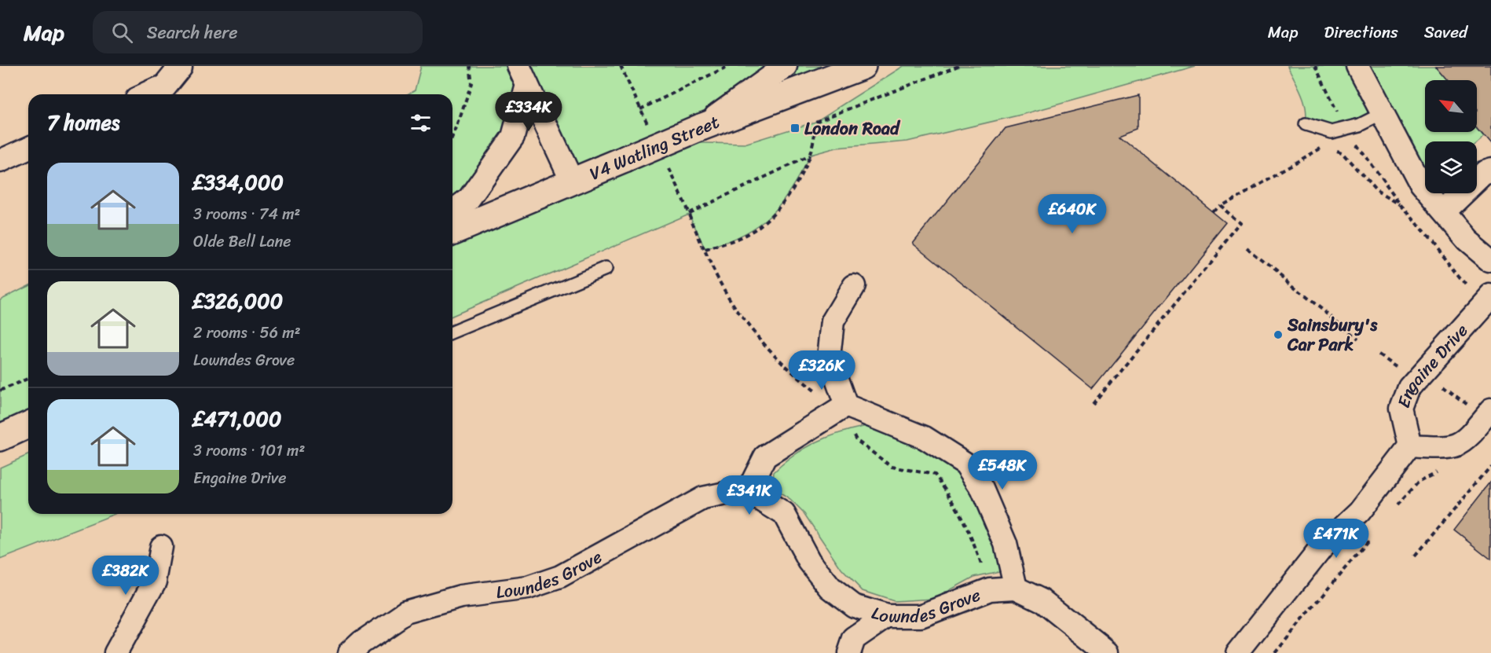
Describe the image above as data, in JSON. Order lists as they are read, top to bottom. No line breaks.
{"streets":{"street":["V4 Watling Street","Engaine Drive","Lowndes Grove"]},"places":{"transit":["London Road"],"other":["Sainsbury's Car Park"]},"north":"top left","page":{"header":"Map","search":"Search here","nav":["Map","Directions","Saved"],"price":["£334K","£640K","£326K","£548K","£341K","£471K","£382K"],"heading":"7 homes","list":[{"name":"£334,000","note":"3 rooms · 74 m² · Olde Bell Lane"},{"name":"£326,000","note":"2 rooms · 56 m² · Lowndes Grove"},{"name":"£471,000","note":"3 rooms · 101 m² · Engaine Drive"}]}}
